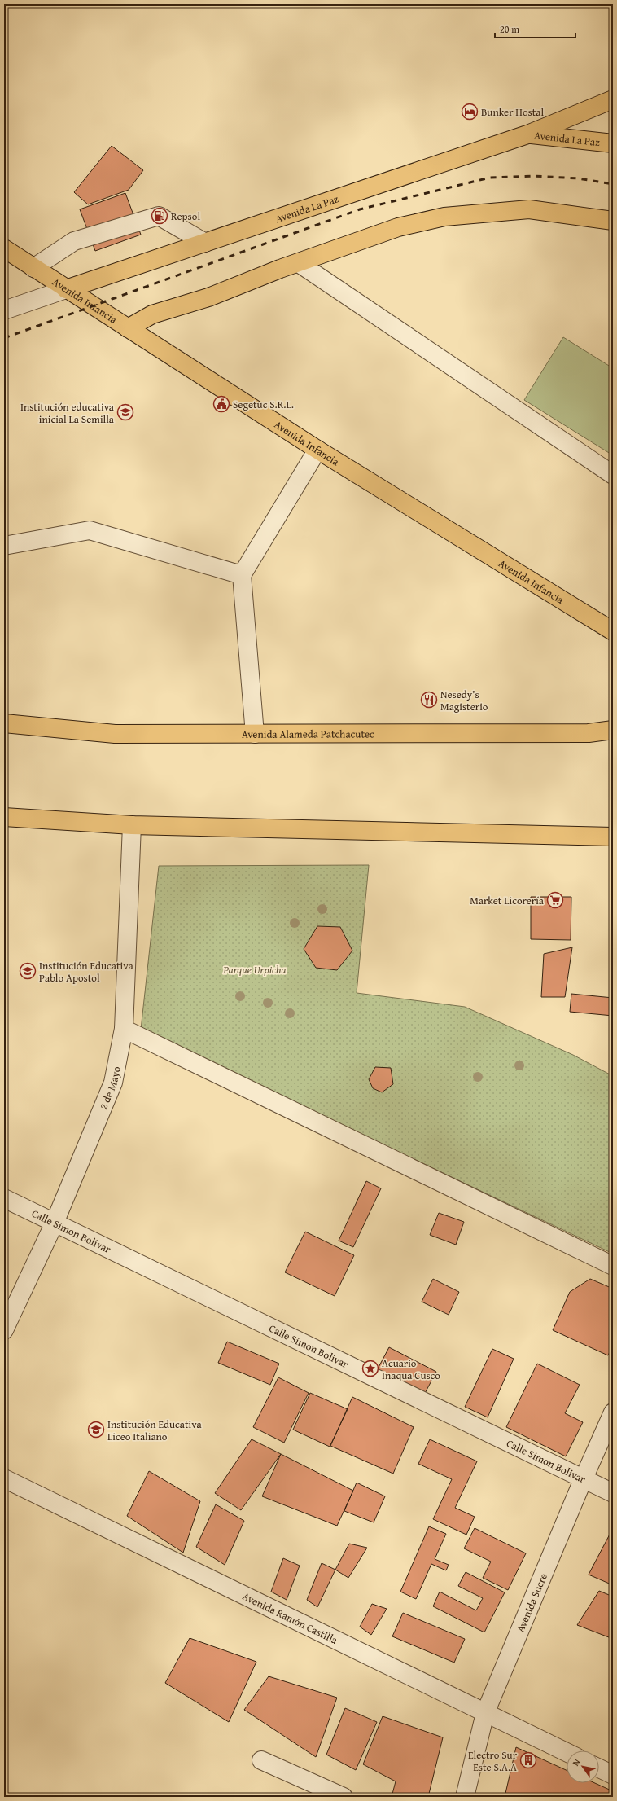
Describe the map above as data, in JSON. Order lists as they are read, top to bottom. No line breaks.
{"streets":{"main road":["Avenida La Paz","Avenida Infancia","Avenida Alameda Patchacutec"],"street":["2 de Mayo","Calle Simon Bolivar","Avenida Sucre","Avenida Ramón Castilla"]},"crossings":[["Avenida La Paz","Avenida Infancia"],["2 de Mayo","Calle Simon Bolivar"],["Calle Simon Bolivar","Avenida Sucre"],["Avenida Sucre","Avenida Ramón Castilla"]],"parks":["Parque Urpicha"],"places":{"hotel":["Bunker Hostal"],"fuel station":["Repsol"],"public building":["Segetuc S.R.L."],"school or university":["Institución educativa inicial La Semilla","Institución Educativa Pablo Apostol","Institución Educativa Liceo Italiano"],"restaurant":["Nesedy’s Magisterio"],"supermarket":["Market Licorería"],"place":["Acuario Inaqua Cusco"],"building":["Electro Sur Este S.A.A"]},"scale_bar":"20 m","north":"top left"}
